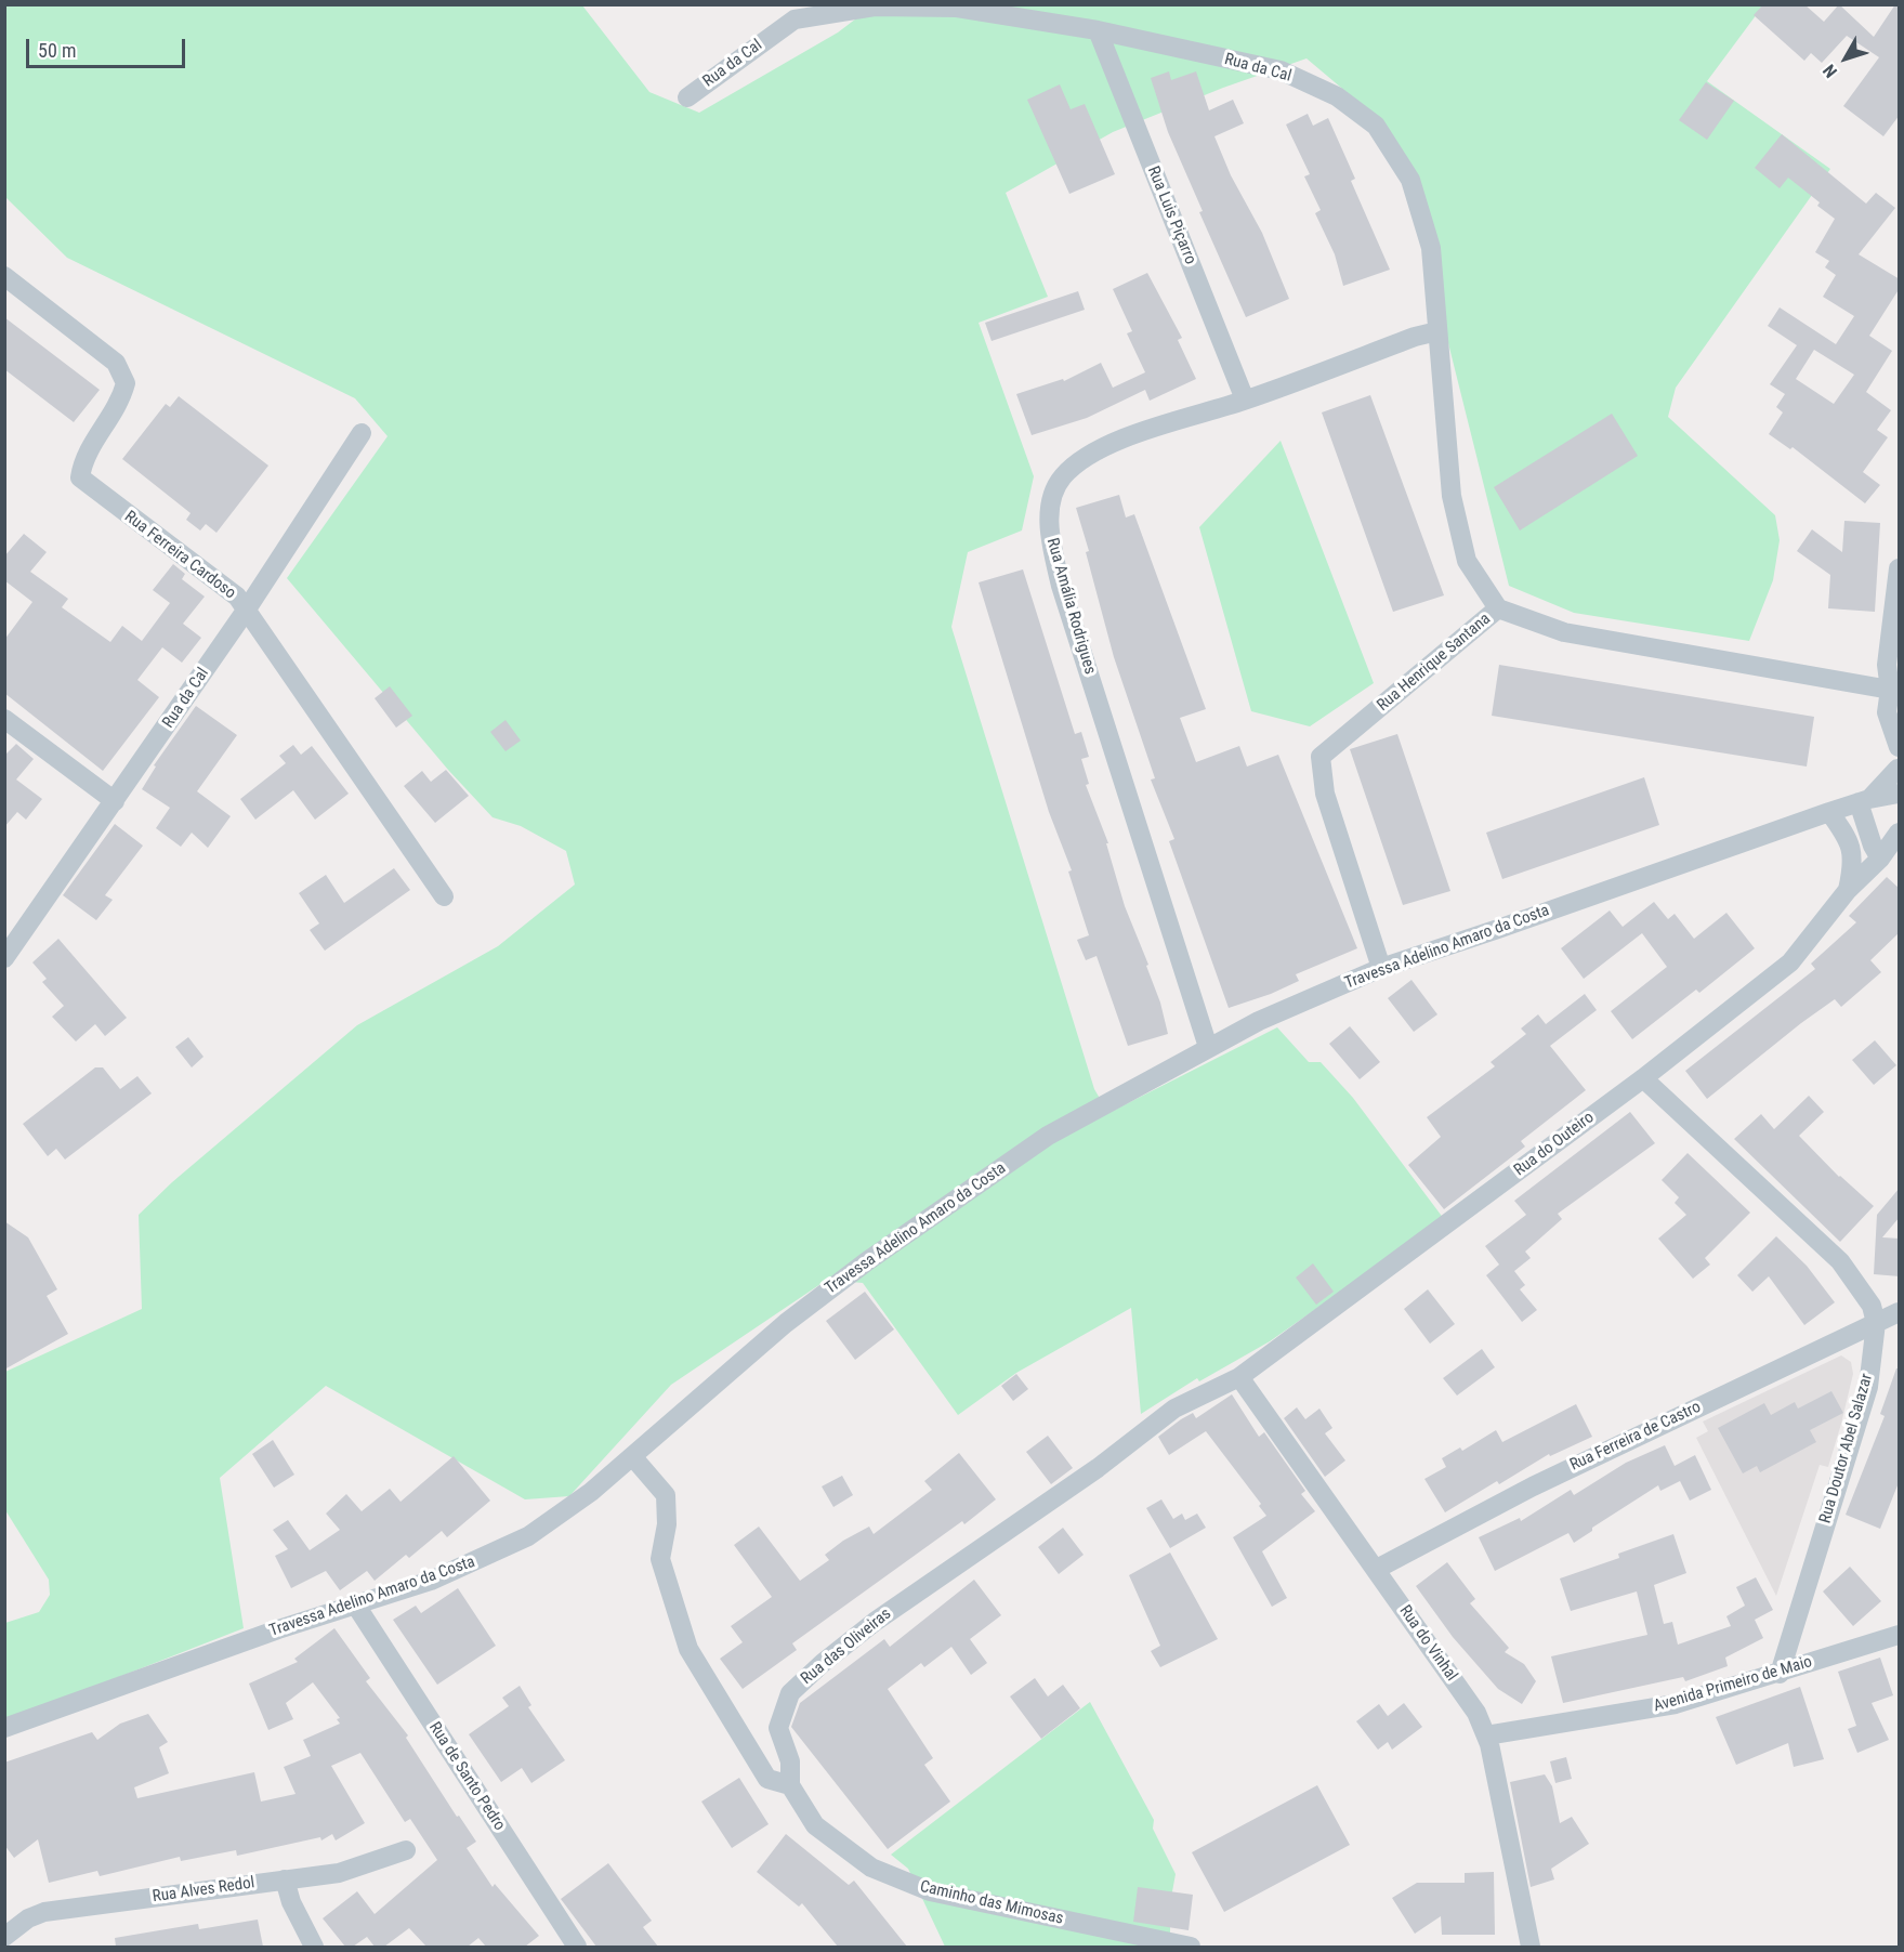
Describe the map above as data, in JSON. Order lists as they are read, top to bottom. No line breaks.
{"streets":{"street":["Rua da Cal","Rua Luis Piçarro","Rua Ferreira Cardoso","Rua Amália Rodrigues","Rua Henrique Santana","Travessa Adelino Amaro da Costa","Rua do Outeiro","Rua Ferreira de Castro","Rua Doutor Abel Salazar","Rua do Vinhal","Rua das Oliveiras","Avenida Primeiro de Maio","Rua de Santo Pedro","Rua Alves Redol","Caminho das Mimosas"]},"crossings":[["Rua da Cal","Rua Luis Piçarro"],["Rua da Cal","Rua Ferreira Cardoso"],["Rua da Cal","Rua Amália Rodrigues"],["Rua da Cal","Rua Henrique Santana"],["Rua Luis Piçarro","Rua Amália Rodrigues"],["Rua Amália Rodrigues","Travessa Adelino Amaro da Costa"],["Rua Henrique Santana","Travessa Adelino Amaro da Costa"],["Travessa Adelino Amaro da Costa","Rua do Outeiro"],["Travessa Adelino Amaro da Costa","Rua de Santo Pedro"],["Rua do Outeiro","Rua do Vinhal"],["Rua do Outeiro","Rua das Oliveiras"],["Rua Ferreira de Castro","Rua Doutor Abel Salazar"],["Rua Ferreira de Castro","Rua do Vinhal"],["Rua Doutor Abel Salazar","Avenida Primeiro de Maio"],["Rua do Vinhal","Rua das Oliveiras"],["Rua do Vinhal","Avenida Primeiro de Maio"],["Rua das Oliveiras","Caminho das Mimosas"]],"scale_bar":"50 m","north":"bottom left"}
